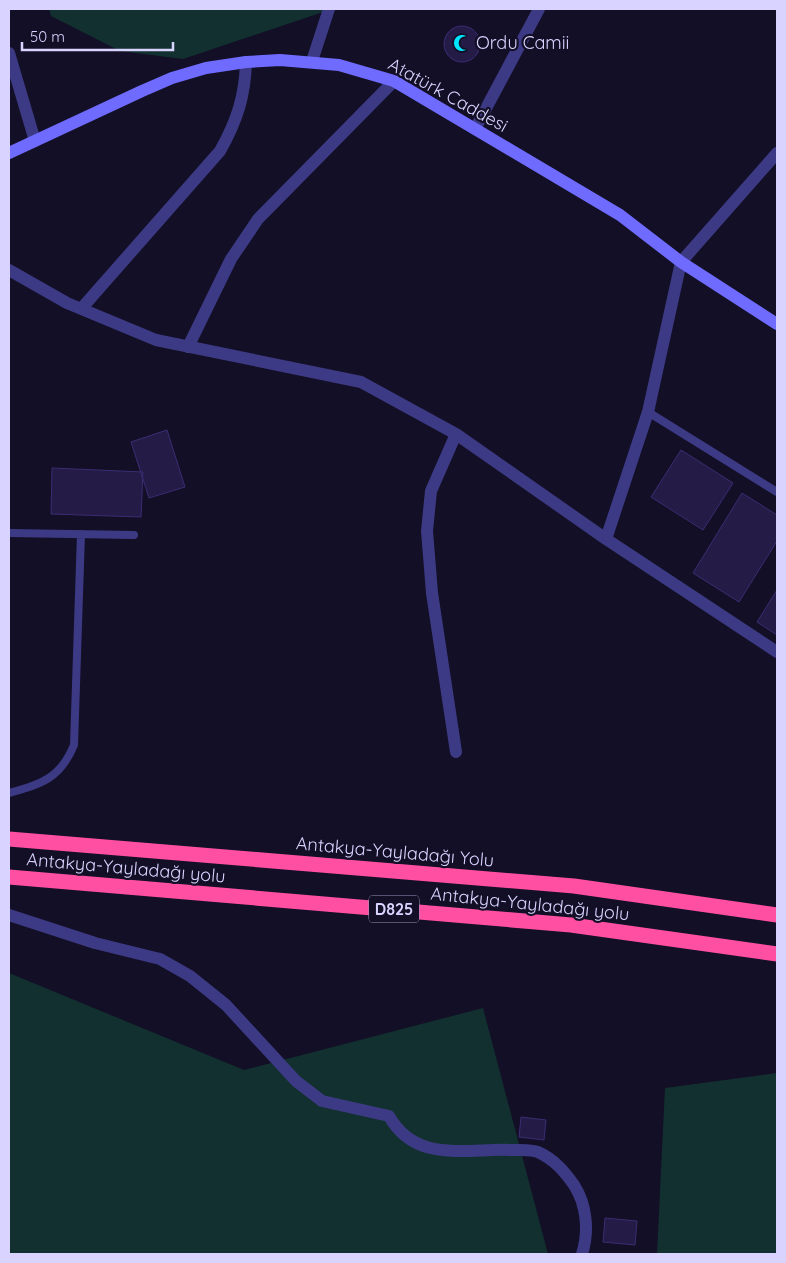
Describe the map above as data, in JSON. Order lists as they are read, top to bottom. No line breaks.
{"streets":{"highway":["Antakya-Yayladağı Yolu","Antakya-Yayladağı yolu","D825"],"main road":["Atatürk Caddesi"]},"places":{"mosque":["Ordu Camii"]},"scale_bar":"50 m"}
